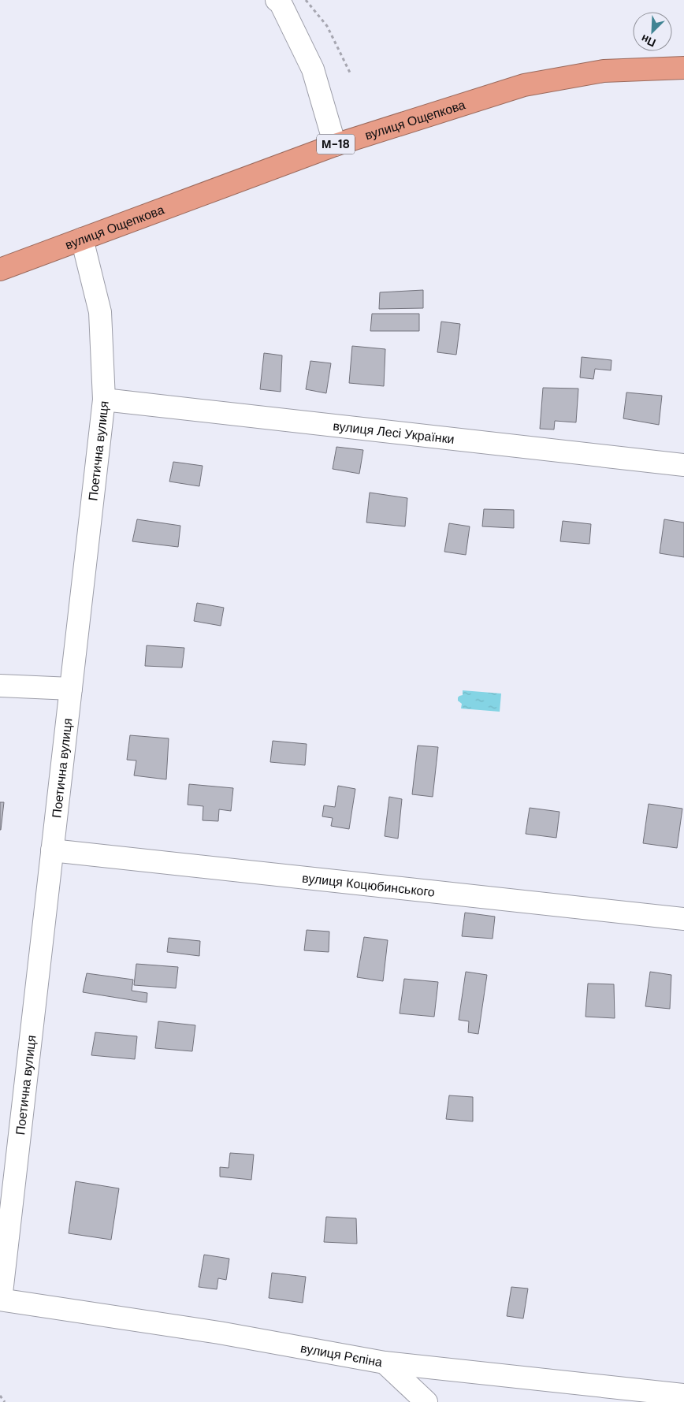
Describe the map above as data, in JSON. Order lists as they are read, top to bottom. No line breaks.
{"streets":{"highway":["вулиця Ощепкова","М-18"],"street":["вулиця Лесі Українки","Поетична вулиця","вулиця Коцюбинського","вулиця Рєпіна"]},"crossings":[["вулиця Ощепкова","Поетична вулиця"],["вулиця Лесі Українки","Поетична вулиця"],["Поетична вулиця","вулиця Коцюбинського"],["Поетична вулиця","вулиця Рєпіна"]],"north":"bottom left"}
